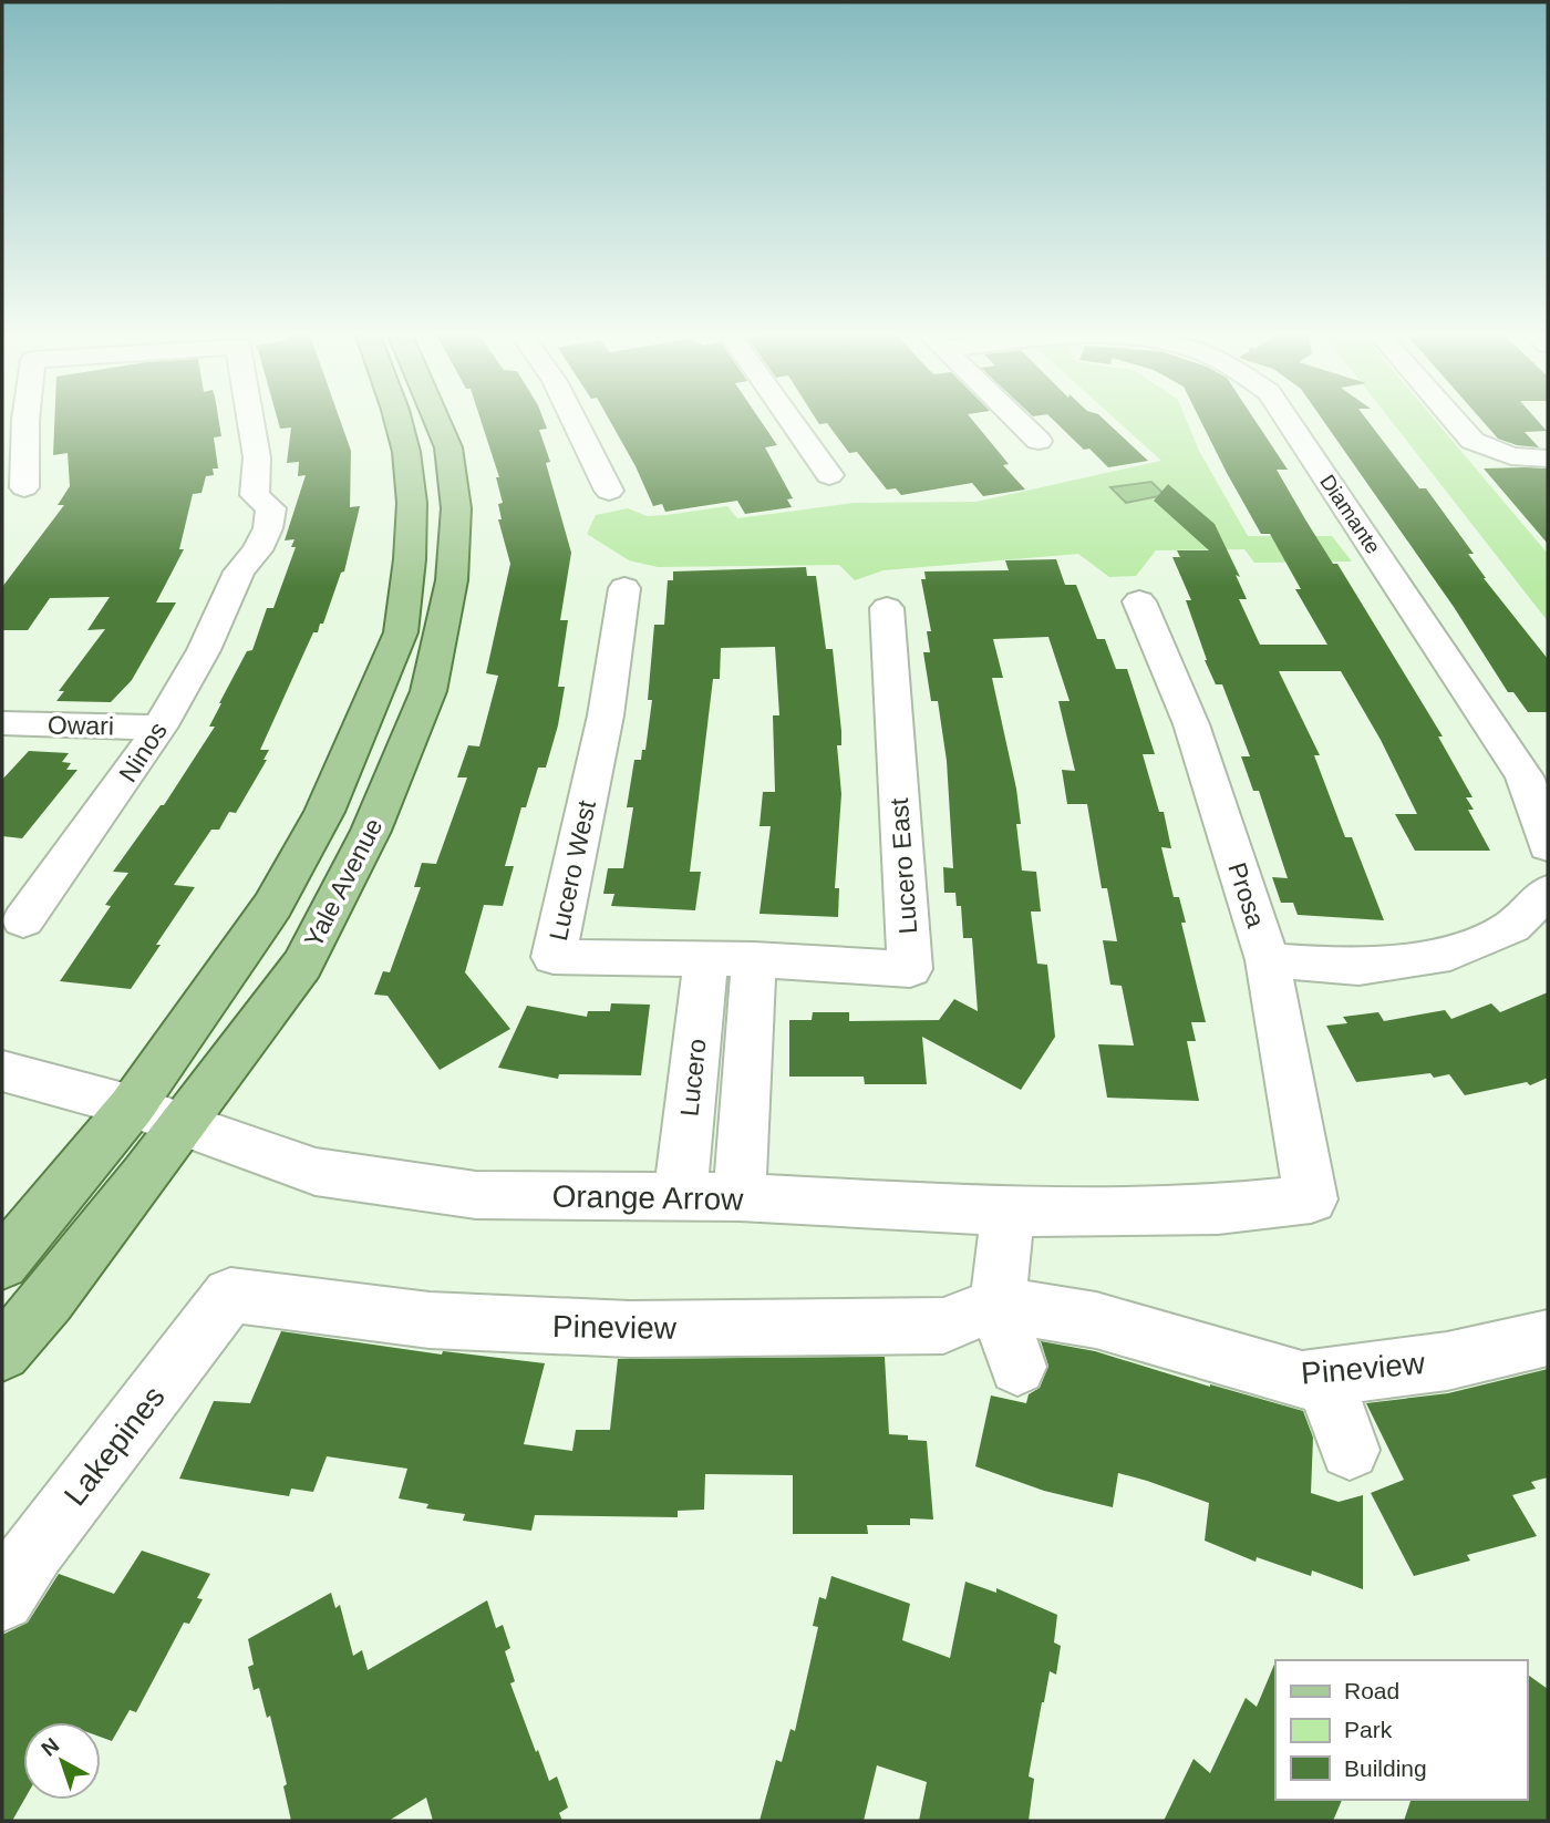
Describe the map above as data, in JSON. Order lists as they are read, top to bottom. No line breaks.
{"streets":{"main road":["Yale Avenue"],"street":["Diamante","Owari","Ninos","Lucero East","Lucero West","Prosa","Lucero","Orange Arrow","Pineview","Lakepines"]},"crossings":[["Owari","Ninos"],["Lucero East","Lucero West"],["Lucero East","Lucero"],["Lucero West","Lucero"],["Yale Avenue","Orange Arrow"],["Prosa","Orange Arrow"],["Lucero","Orange Arrow"],["Pineview","Lakepines"]],"legend":["Road","Park","Building"],"north":"top left"}
